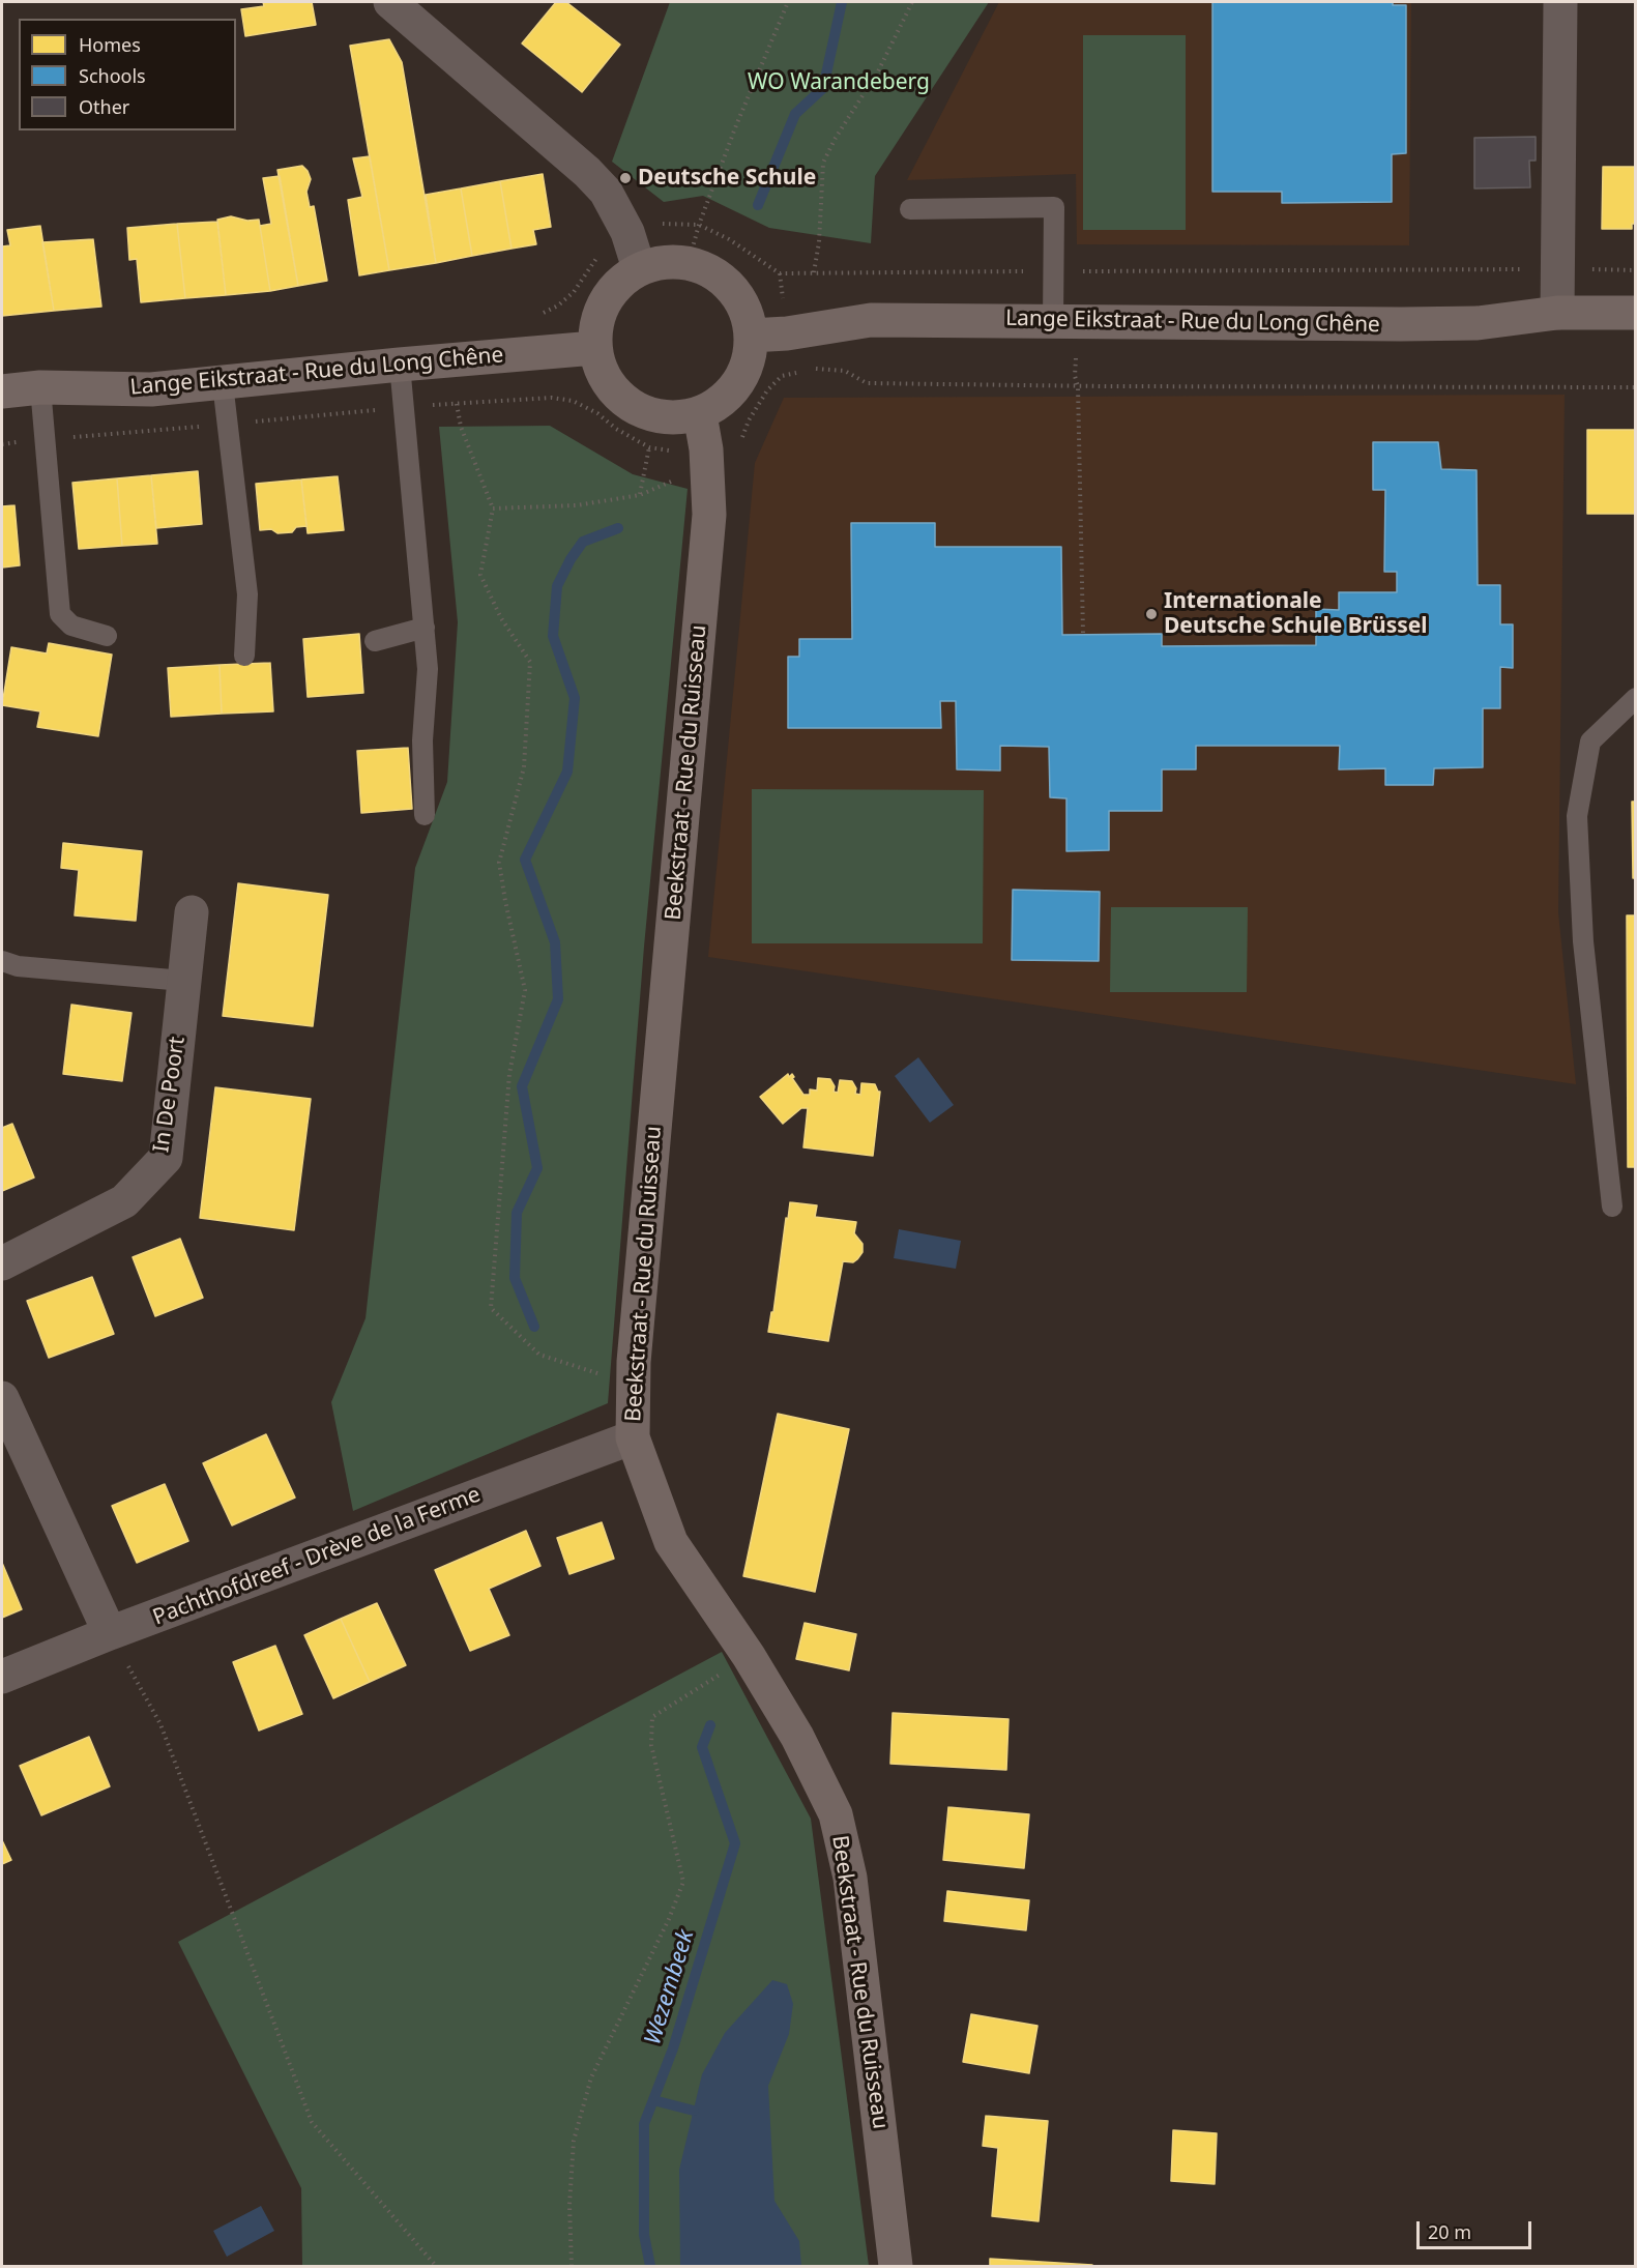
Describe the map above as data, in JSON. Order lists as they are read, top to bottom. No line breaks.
{"streets":{"main road":["Lange Eikstraat - Rue du Long Chêne","Beekstraat - Rue du Ruisseau"],"street":["In De Poort","Pachthofdreef - Drève de la Ferme"]},"crossings":[["Lange Eikstraat - Rue du Long Chêne","Beekstraat - Rue du Ruisseau"],["Beekstraat - Rue du Ruisseau","Pachthofdreef - Drève de la Ferme"]],"water":["Wezembeek"],"parks":["WO Warandeberg"],"places":["Deutsche Schule","Internationale Deutsche Schule Brüssel"],"legend":["Homes","Schools","Other"],"scale_bar":"20 m"}
